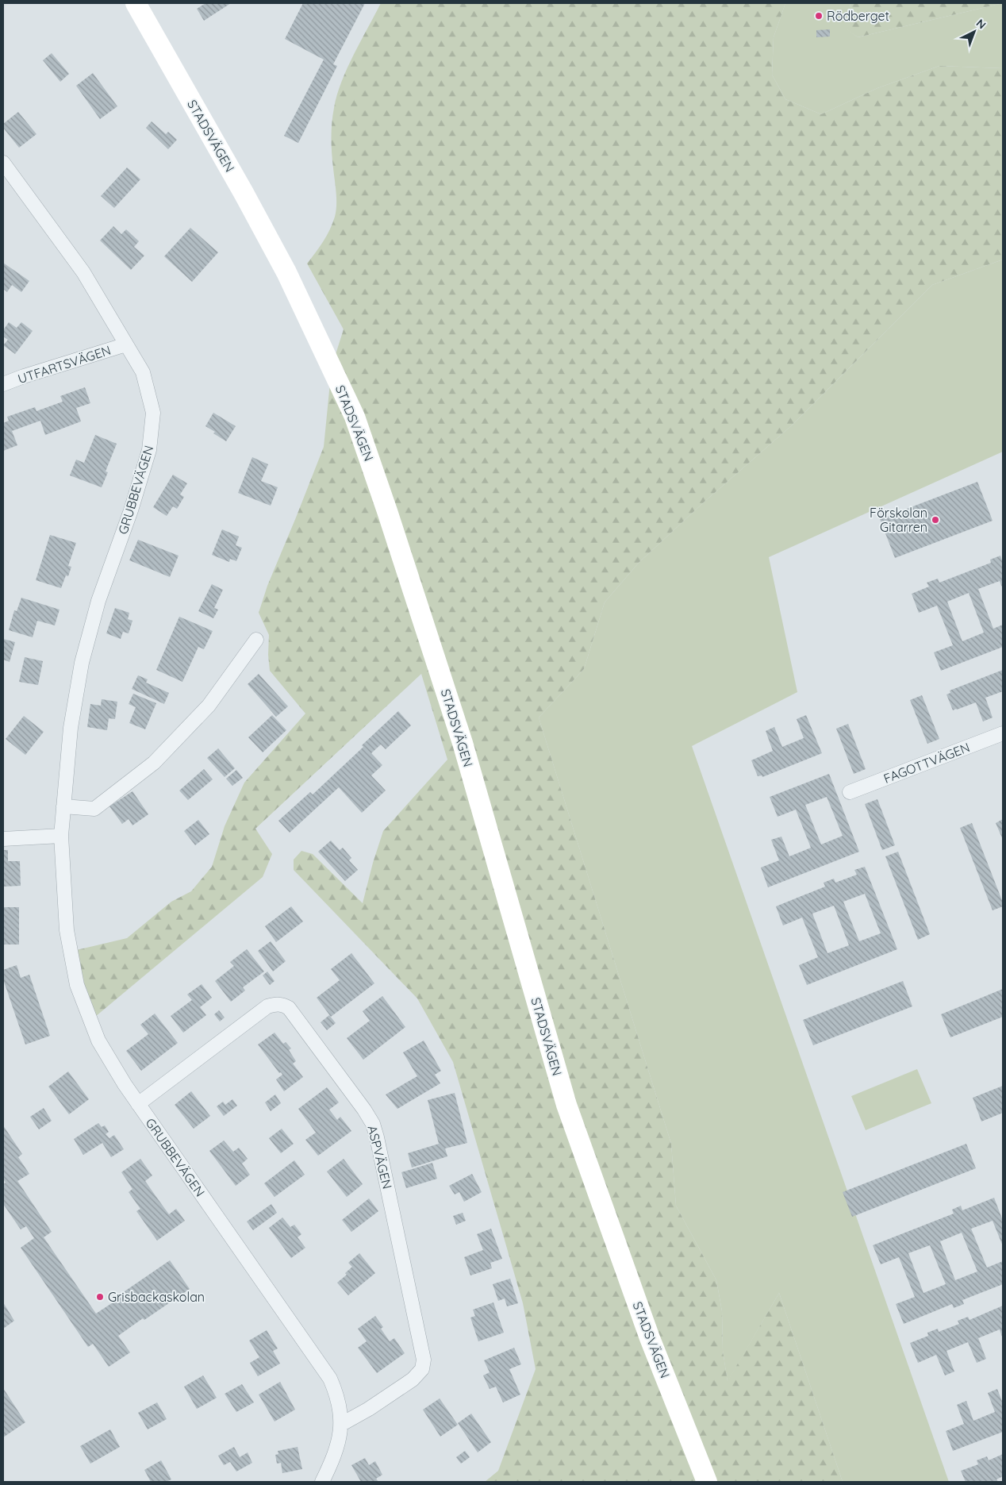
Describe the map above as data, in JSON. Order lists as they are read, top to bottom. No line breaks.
{"streets":{"main road":["STADSVÄGEN"],"street":["UTFARTSVÄGEN","GRUBBEVÄGEN","FAGOTTVÄGEN","ASPVÄGEN"]},"crossings":[["UTFARTSVÄGEN","GRUBBEVÄGEN"],["GRUBBEVÄGEN","ASPVÄGEN"]],"places":["Rödberget","Förskolan Gitarren","Grisbackaskolan"],"north":"top right"}
